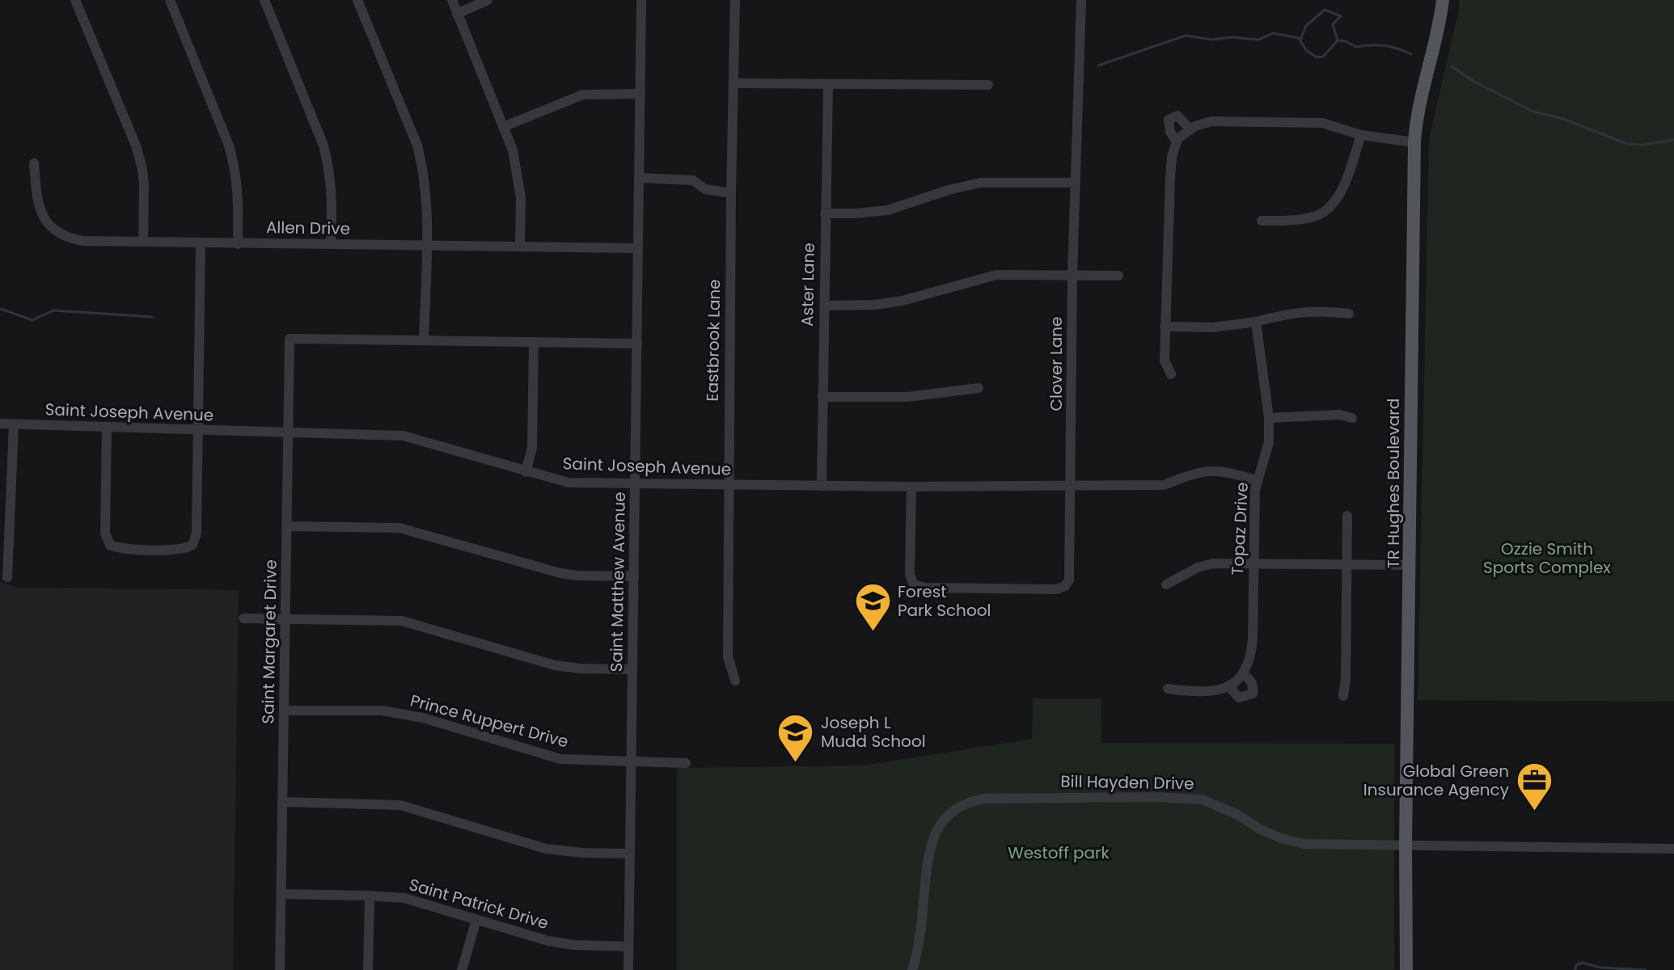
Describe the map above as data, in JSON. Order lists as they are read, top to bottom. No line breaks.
{"streets":{"main road":["TR Hughes Boulevard"],"street":["Allen Drive","Aster Lane","Eastbrook Lane","Clover Lane","Saint Joseph Avenue","Topaz Drive","Saint Matthew Avenue","Saint Margaret Drive","Prince Ruppert Drive","Bill Hayden Drive","Saint Patrick Drive"]},"crossings":[["Allen Drive","Saint Matthew Avenue"],["Aster Lane","Saint Joseph Avenue"],["Eastbrook Lane","Saint Joseph Avenue"],["Clover Lane","Saint Joseph Avenue"],["Saint Joseph Avenue","Topaz Drive"],["Saint Joseph Avenue","Saint Matthew Avenue"],["Saint Joseph Avenue","Saint Margaret Drive"],["TR Hughes Boulevard","Bill Hayden Drive"],["Saint Matthew Avenue","Prince Ruppert Drive"],["Saint Matthew Avenue","Saint Patrick Drive"],["Saint Margaret Drive","Prince Ruppert Drive"],["Saint Margaret Drive","Saint Patrick Drive"]],"parks":["Ozzie Smith Sports Complex","Westoff park"],"places":{"school or university":["Forest Park School","Joseph L Mudd School"],"office":["Global Green Insurance Agency"]}}
